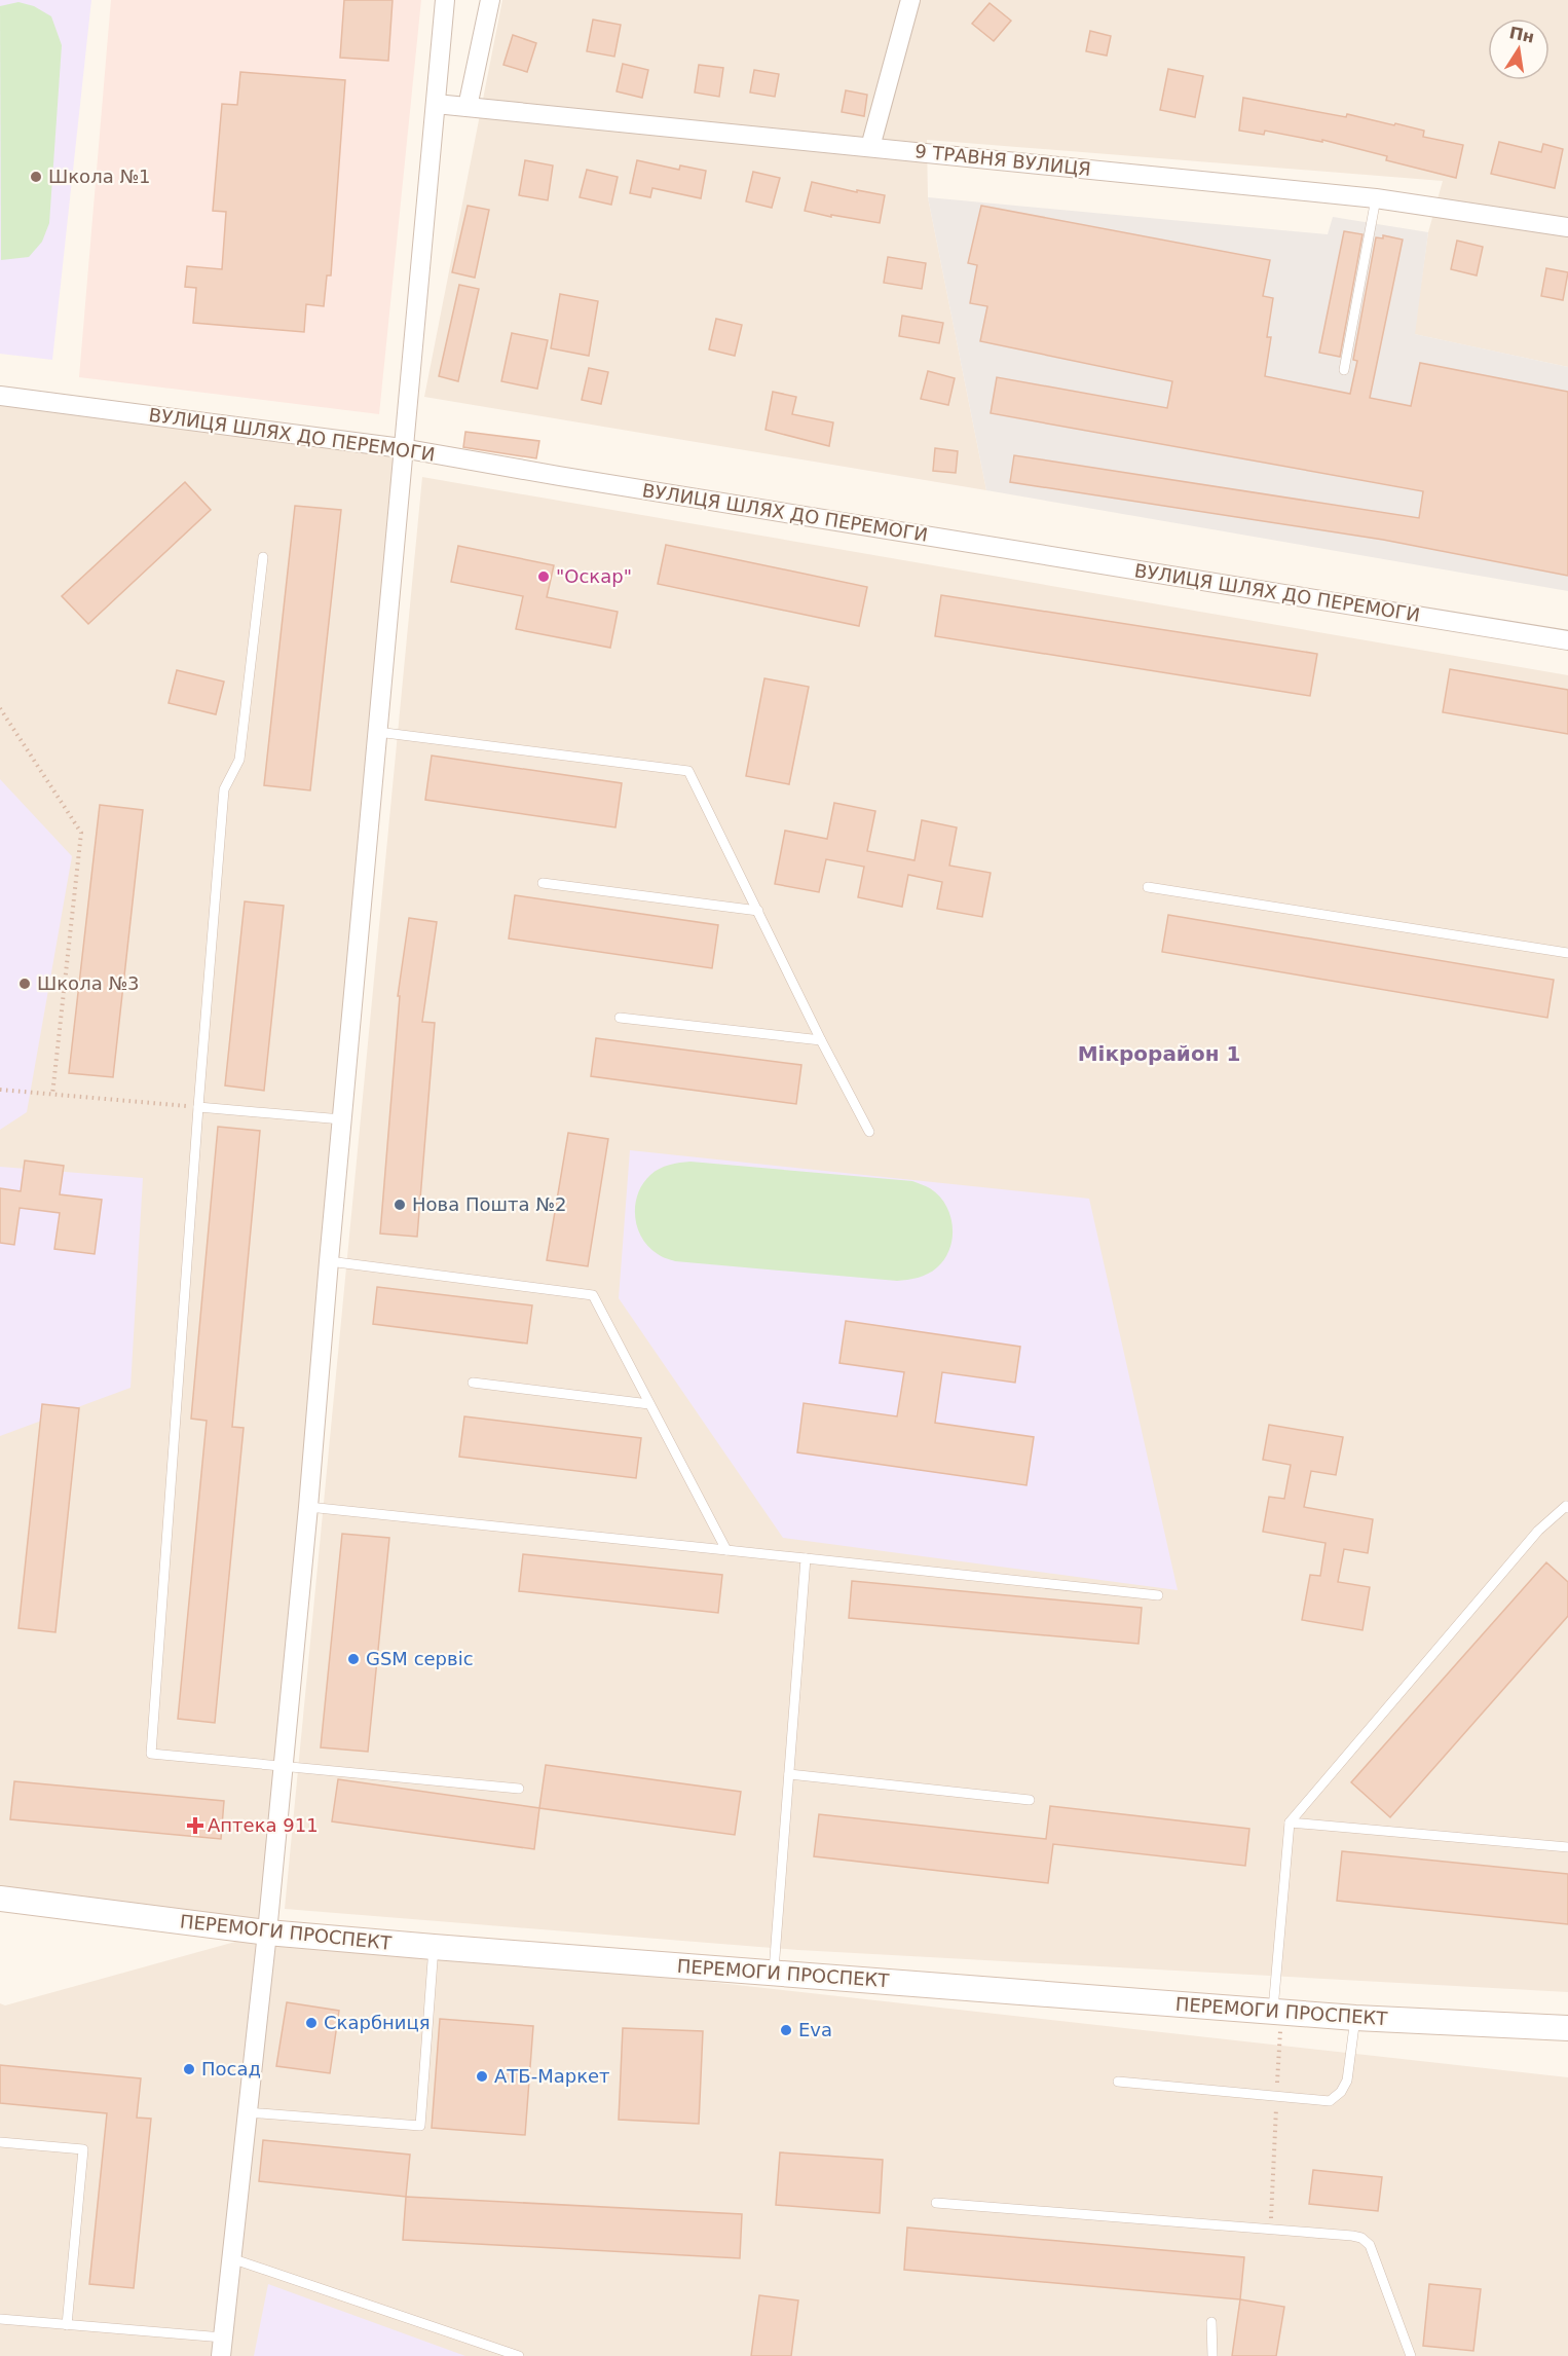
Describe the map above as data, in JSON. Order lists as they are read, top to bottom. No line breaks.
{"streets":{"street":["9 ТРАВНЯ ВУЛИЦЯ","ВУЛИЦЯ ШЛЯХ ДО ПЕРЕМОГИ","ПЕРЕМОГИ ПРОСПЕКТ"]},"districts":["Мікрорайон 1"],"places":{"other":["Школа №1","\"Оскар\"","Школа №3","Нова Пошта №2","GSM сервіс","Скарбниця","Eva","Посад","АТБ-Маркет"],"health":["Аптека 911"]},"north":"top"}
